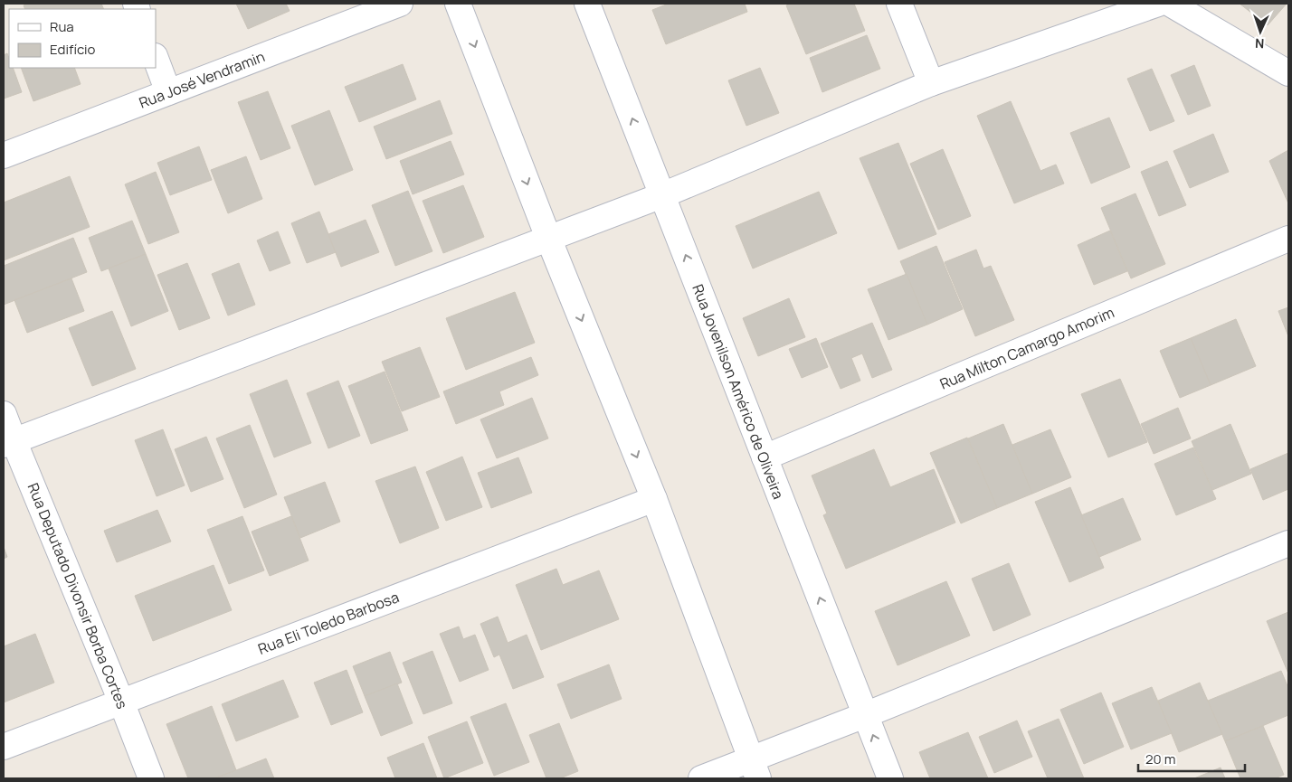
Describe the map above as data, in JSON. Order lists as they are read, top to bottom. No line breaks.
{"streets":{"street":["Rua José Vendramin","Rua Milton Camargo Amorim","Rua Jovenilson Américo de Oliveira","Rua Deputado Divonsir Borba Cortes","Rua Eli Toledo Barbosa"]},"crossings":[["Rua Milton Camargo Amorim","Rua Jovenilson Américo de Oliveira"],["Rua Deputado Divonsir Borba Cortes","Rua Eli Toledo Barbosa"]],"legend":["Rua","Edifício"],"scale_bar":"20 m","north":"bottom"}
